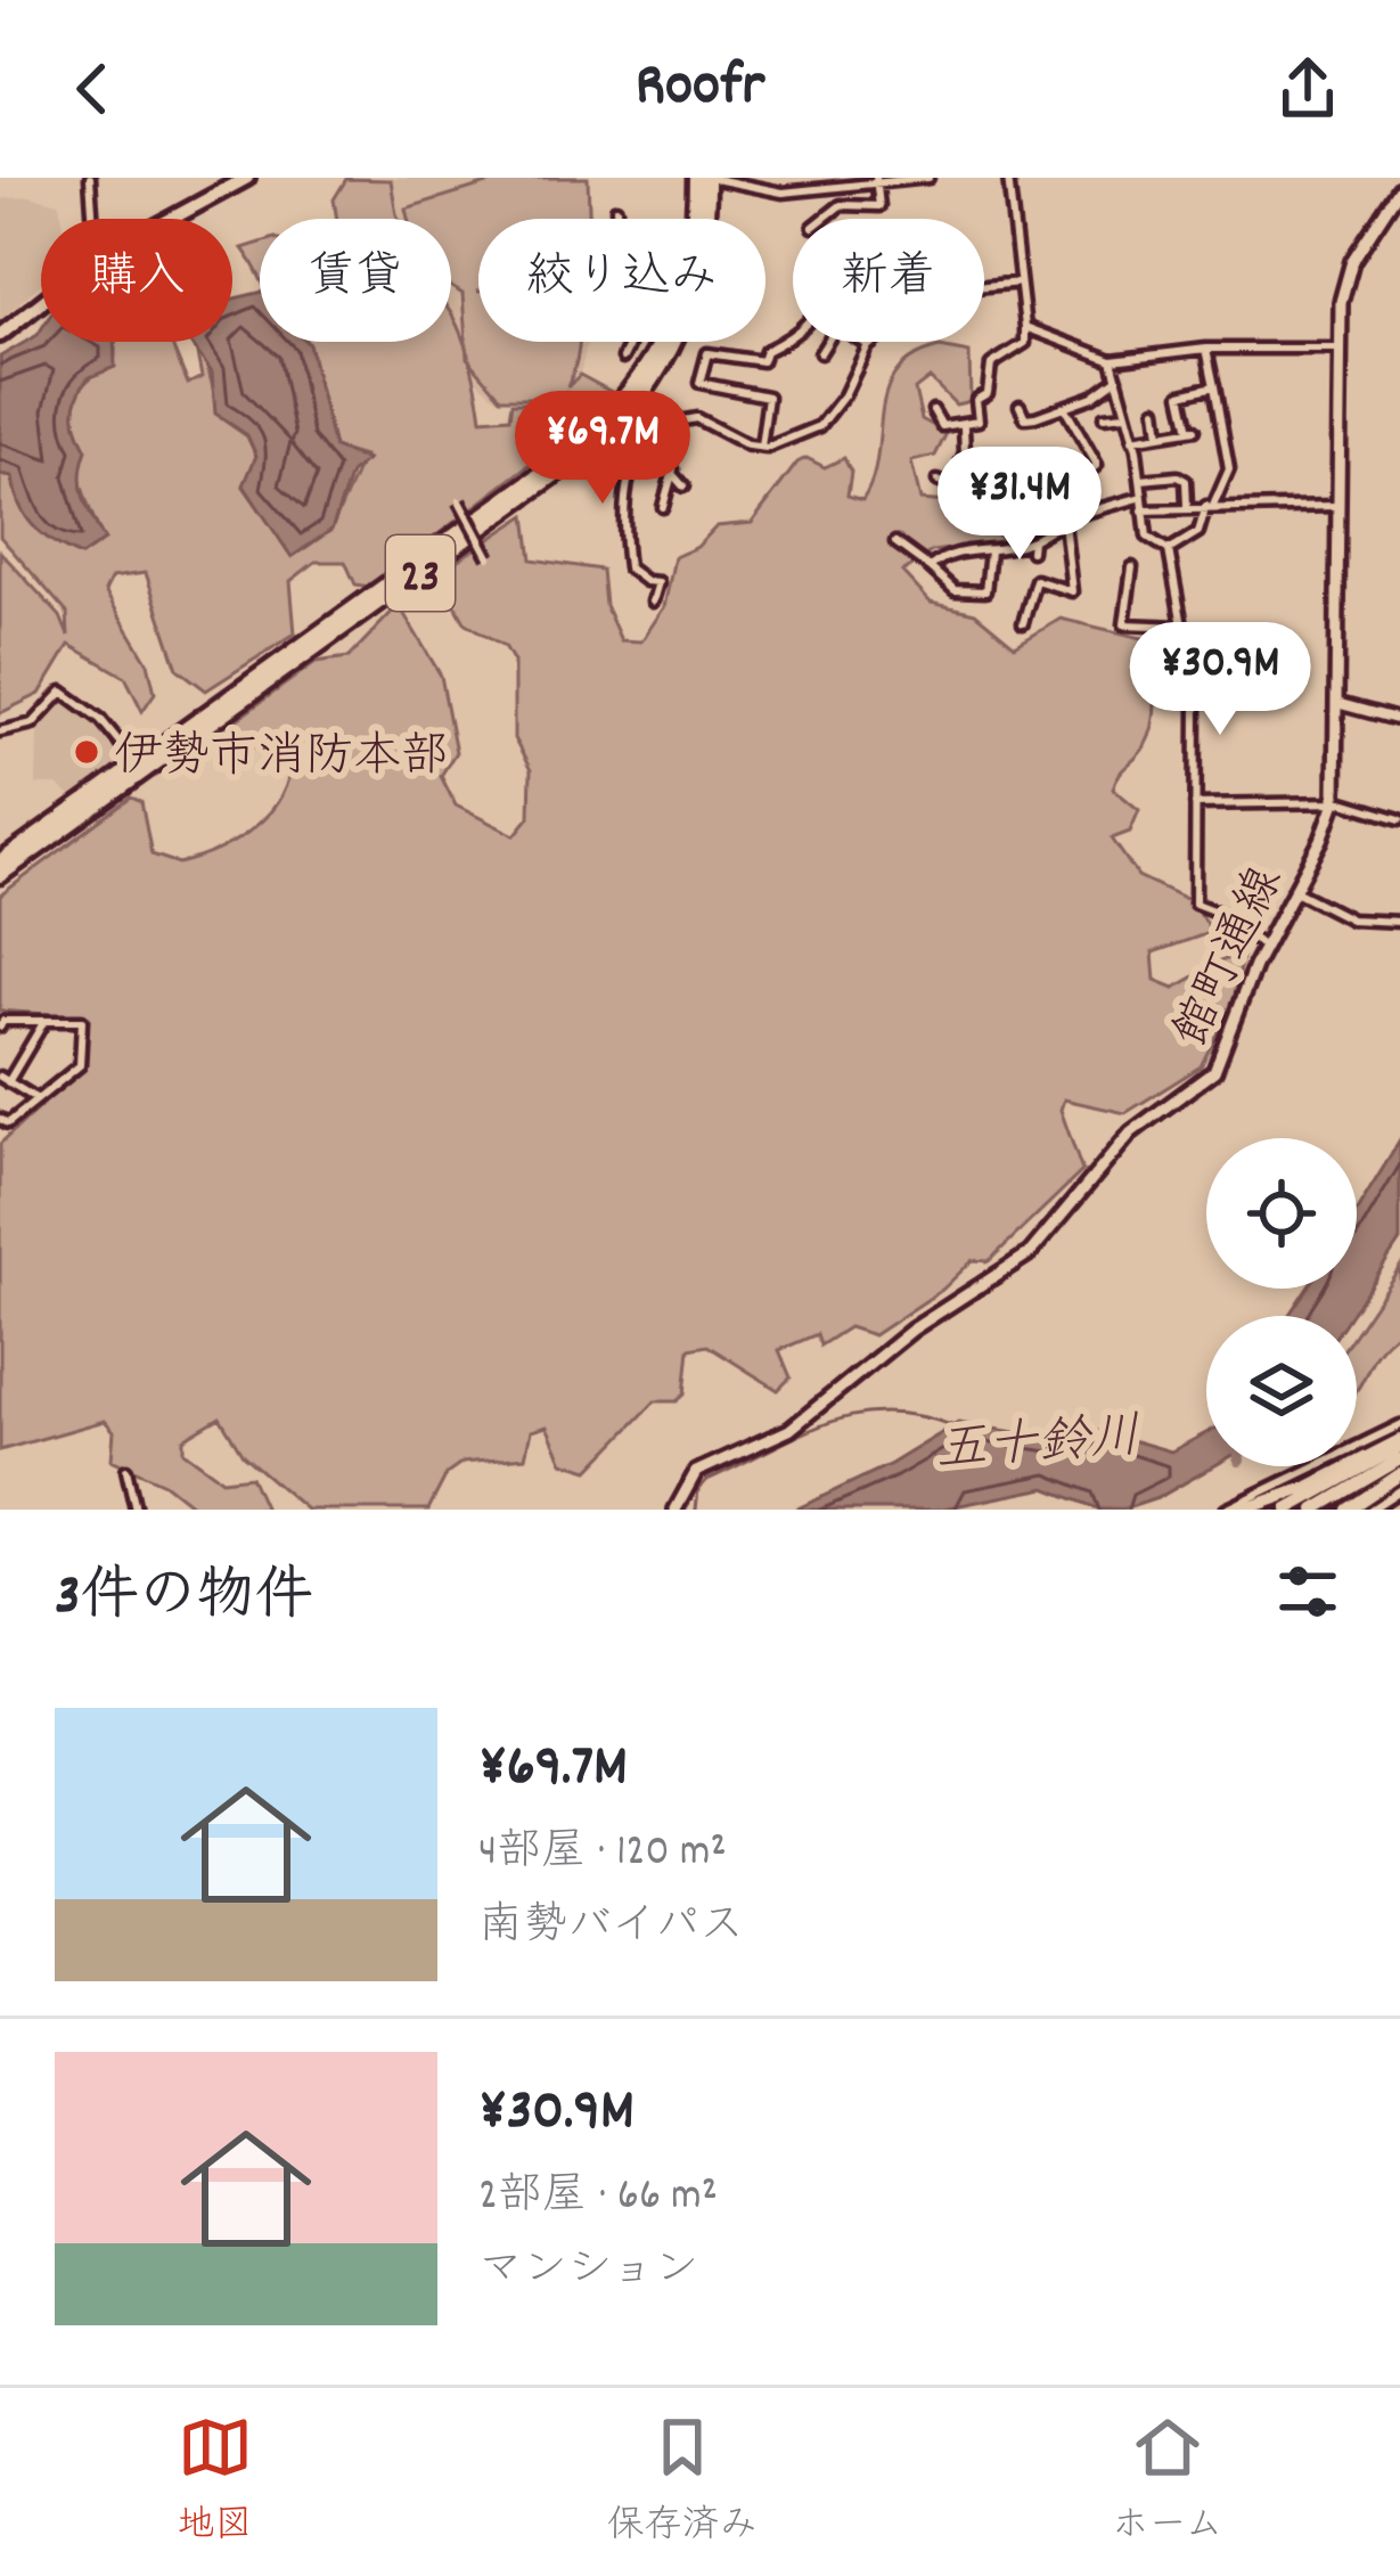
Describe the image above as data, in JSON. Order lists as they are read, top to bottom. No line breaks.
{"streets":{"highway":["23"],"main road":["館町通線"]},"water":["五十鈴川"],"places":["伊勢市消防本部"],"page":{"header":"Roofr","chip":["購入","賃貸","絞り込み","新着"],"price":["¥69.7M","¥31.4M","¥30.9M"],"heading":"3件の物件","list":[{"name":"¥69.7M","note":"4部屋 · 120 m² · 南勢バイパス"},{"name":"¥30.9M","note":"2部屋 · 66 m² · マンション"}],"tabs":["地図","保存済み","ホーム"]}}
